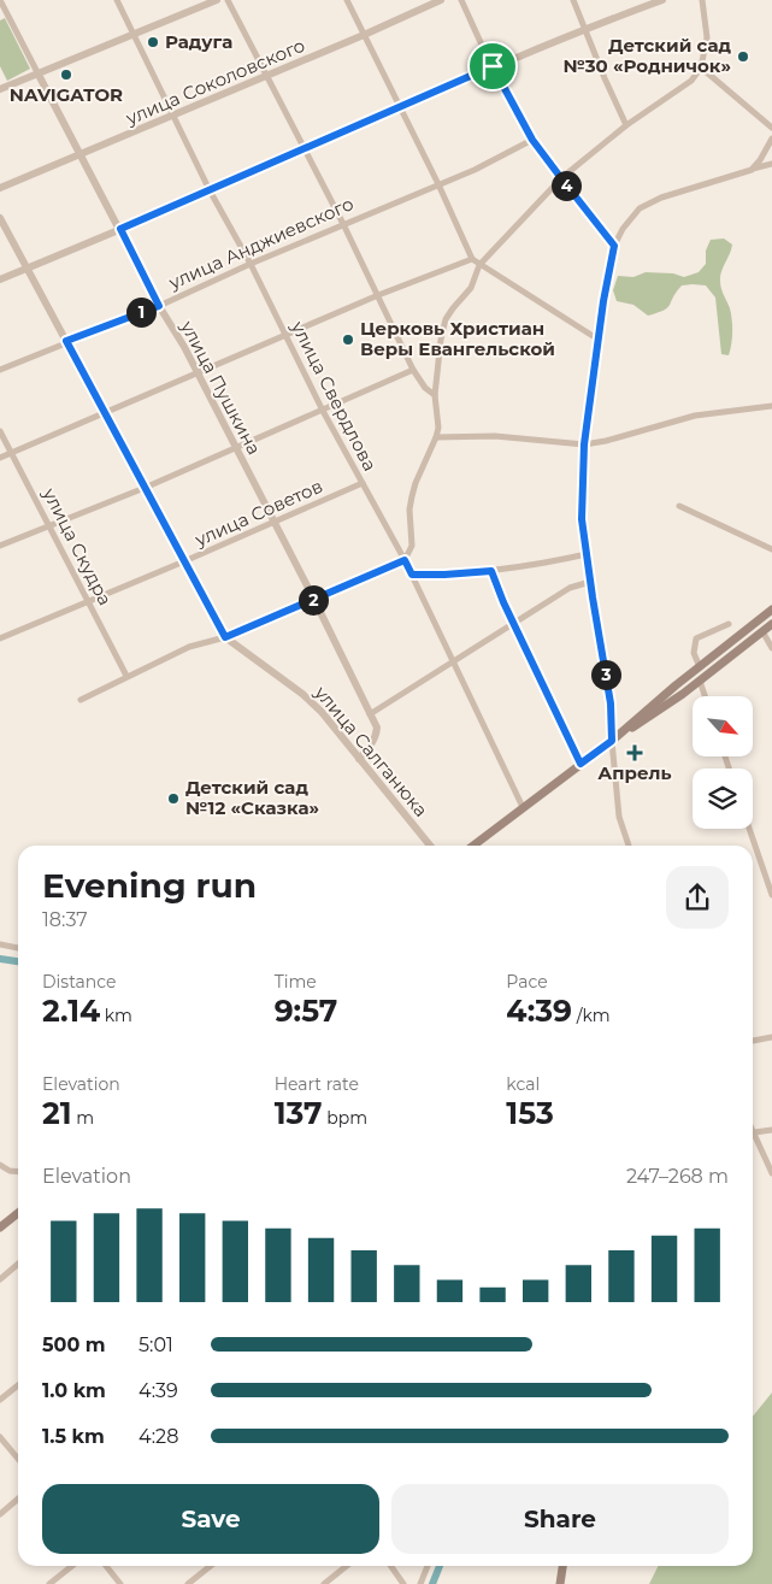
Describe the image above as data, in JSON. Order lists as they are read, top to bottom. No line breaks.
{"streets":{"street":["улица Соколовского","улица Анджиевского","улица Пушкина","улица Свердлова","улица Советов","улица Скудра","улица Салганюка"]},"crossings":[["улица Соколовского","улица Пушкина"],["улица Соколовского","улица Свердлова"],["улица Анджиевского","улица Пушкина"],["улица Анджиевского","улица Свердлова"],["улица Анджиевского","улица Салганюка"],["улица Пушкина","улица Советов"],["улица Пушкина","улица Салганюка"],["улица Свердлова","улица Советов"],["улица Советов","улица Скудра"],["улица Советов","улица Салганюка"]],"places":{"other":["Радуга","Детский сад №30 «Родничок»","NAVIGATOR","Церковь Христиан Веры Евангельской","Детский сад №12 «Сказка»"],"health":["Апрель"]},"north":"bottom right","page":{"pins":["4","1","2","3"],"heading":["Evening run","18:37"],"stats":[["Distance","2.14 km"],["Time","9:57"],["Pace","4:39 /km"],["Elevation","21 m"],["Heart rate","137 bpm"],["kcal","153"]],"chart":["Elevation","247–268 m"],"list":[{"name":"500 m","note":"5:01"},{"name":"1.0 km","note":"4:39"},{"name":"1.5 km","note":"4:28"}],"buttons":["Save","Share"]}}
